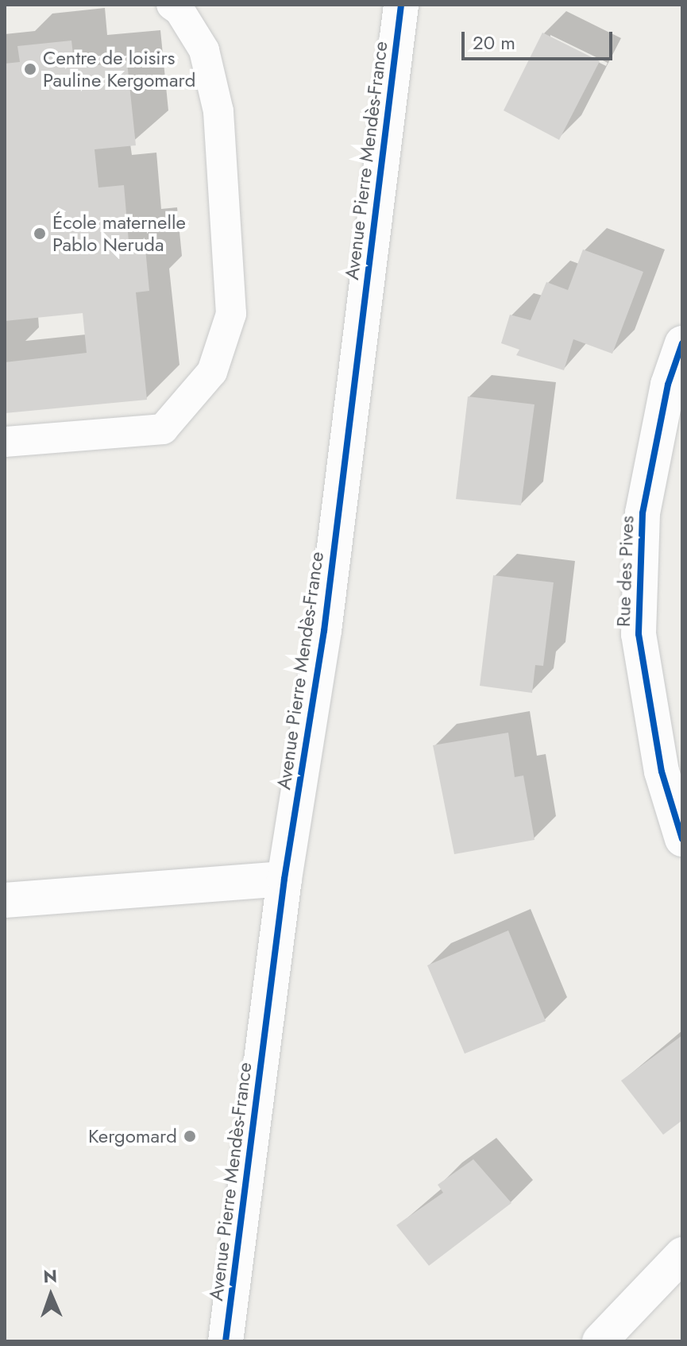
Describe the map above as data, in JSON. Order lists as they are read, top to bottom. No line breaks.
{"streets":{"street":["Avenue Pierre Mendès-France","Rue des Pives"]},"places":["Centre de loisirs Pauline Kergomard","École maternelle Pablo Neruda","Kergomard"],"scale_bar":"20 m","north":"top"}
